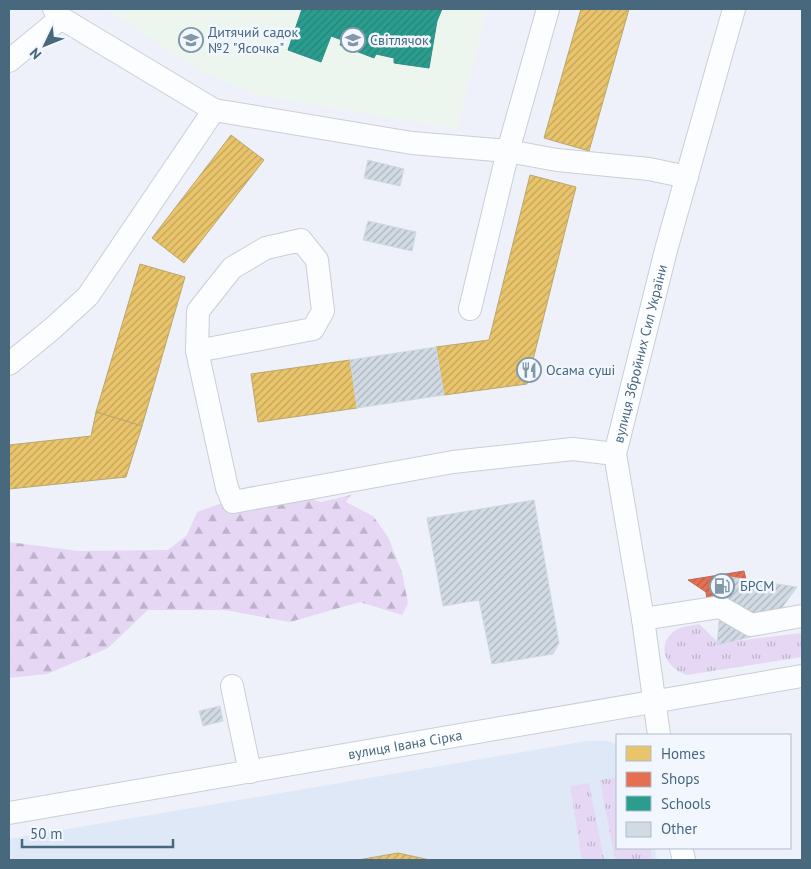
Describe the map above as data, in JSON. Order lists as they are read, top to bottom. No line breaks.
{"streets":{"street":["вулиця Збройних Сил України","вулиця Івана Сірка"]},"crossings":[["вулиця Збройних Сил України","вулиця Івана Сірка"]],"places":{"school or university":["Дитячий садок №2 \"Ясочка\"","Світлячок"],"restaurant":["Осама суші"],"fuel station":["БРСМ"]},"legend":["Homes","Shops","Schools","Other"],"scale_bar":"50 m","north":"bottom left"}
